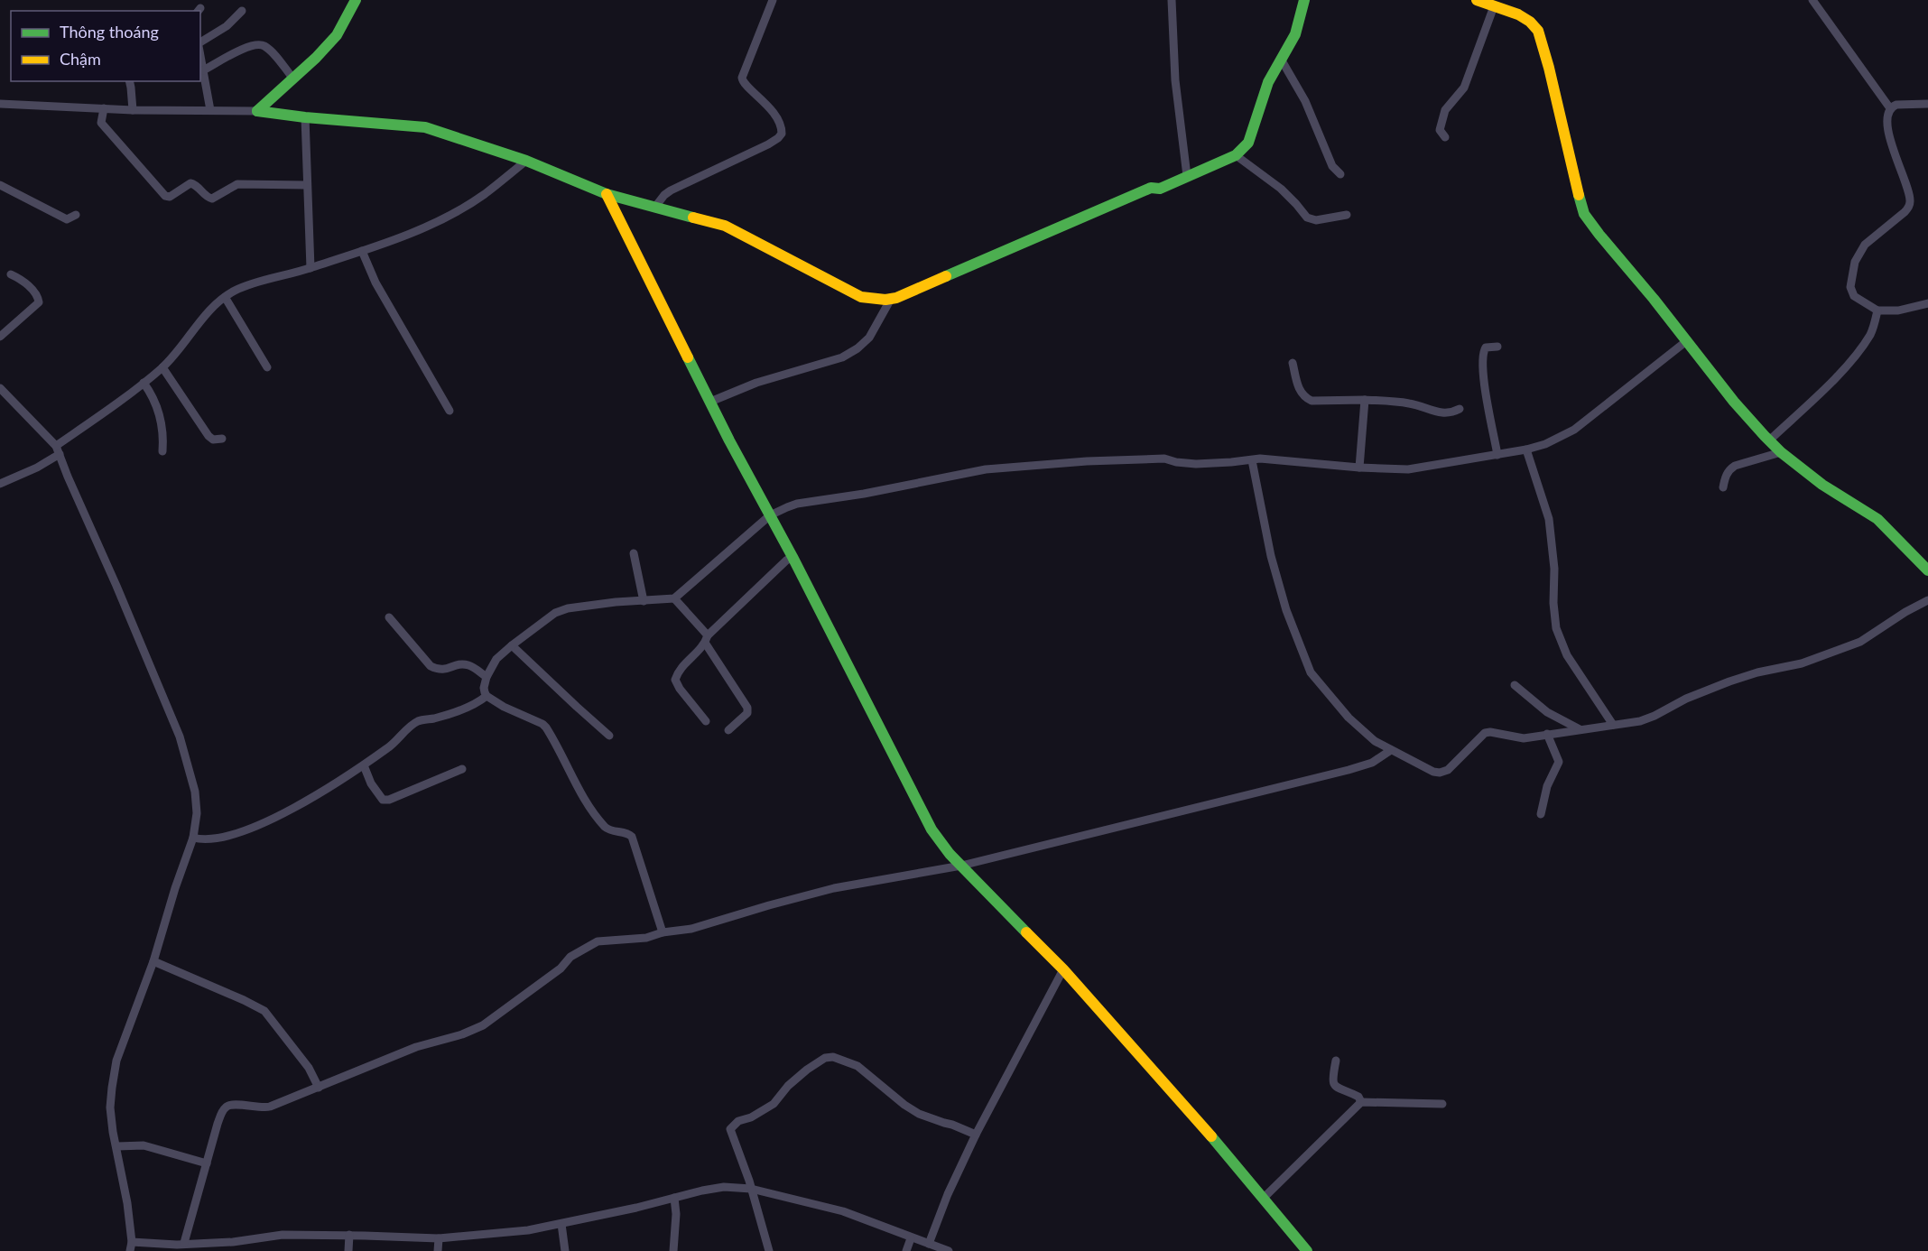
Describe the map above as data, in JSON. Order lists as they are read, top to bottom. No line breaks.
{"legend":["Thông thoáng","Chậm"]}
